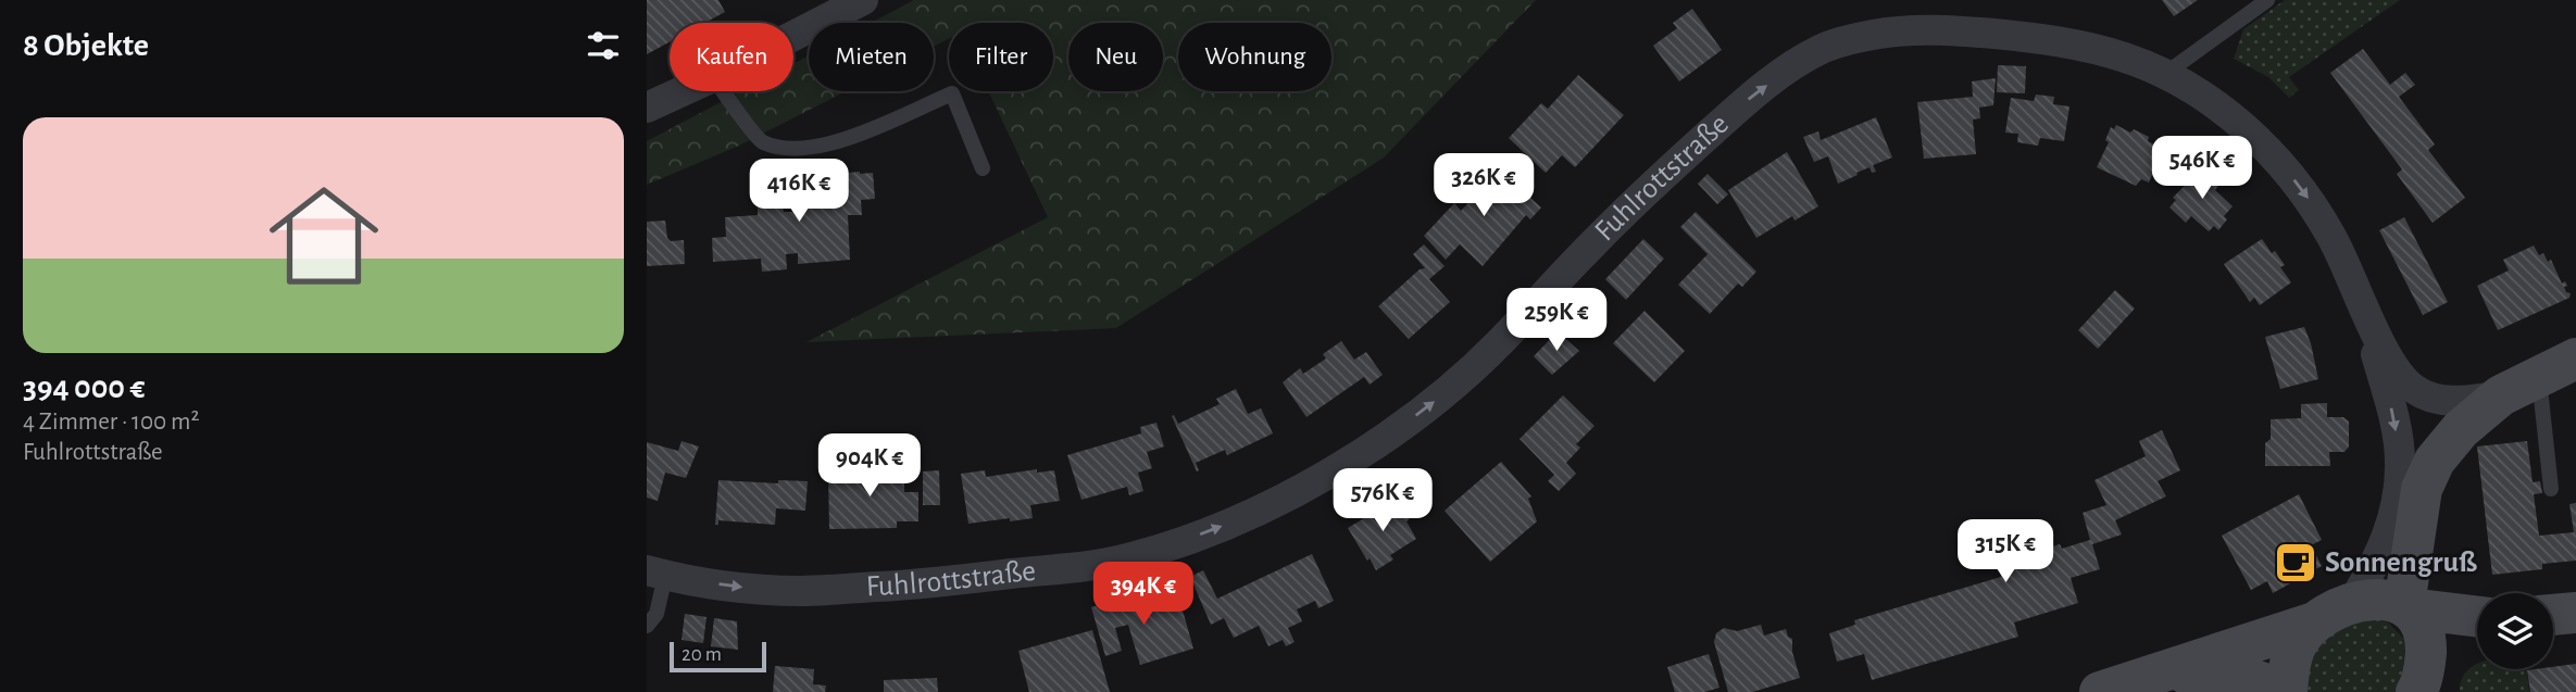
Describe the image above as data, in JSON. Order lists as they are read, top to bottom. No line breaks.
{"streets":{"street":["Fuhlrottstraße"]},"places":{"cafe":["Sonnengruß"]},"scale_bar":"20 m","page":{"heading":"8 Objekte","chip":["Kaufen","Mieten","Filter","Neu","Wohnung"],"list":[{"name":"394 000 €","note":"4 Zimmer · 100 m² · Fuhlrottstraße"}],"price":["546K €","326K €","416K €","259K €","904K €","576K €","315K €","394K €"],"scale":"20 m"}}
